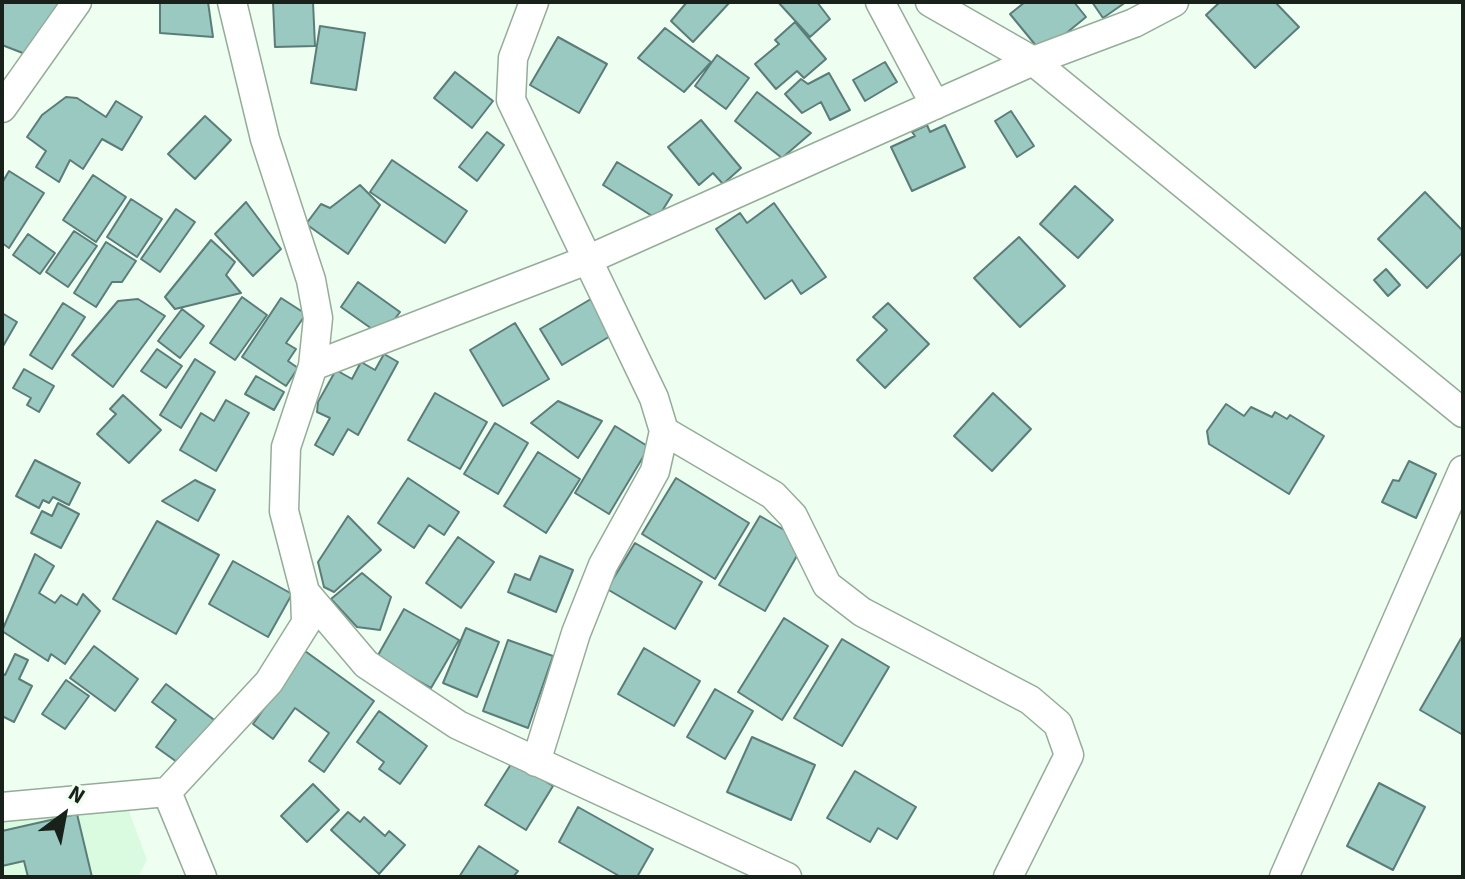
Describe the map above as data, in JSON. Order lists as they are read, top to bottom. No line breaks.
{"north":"top right"}
